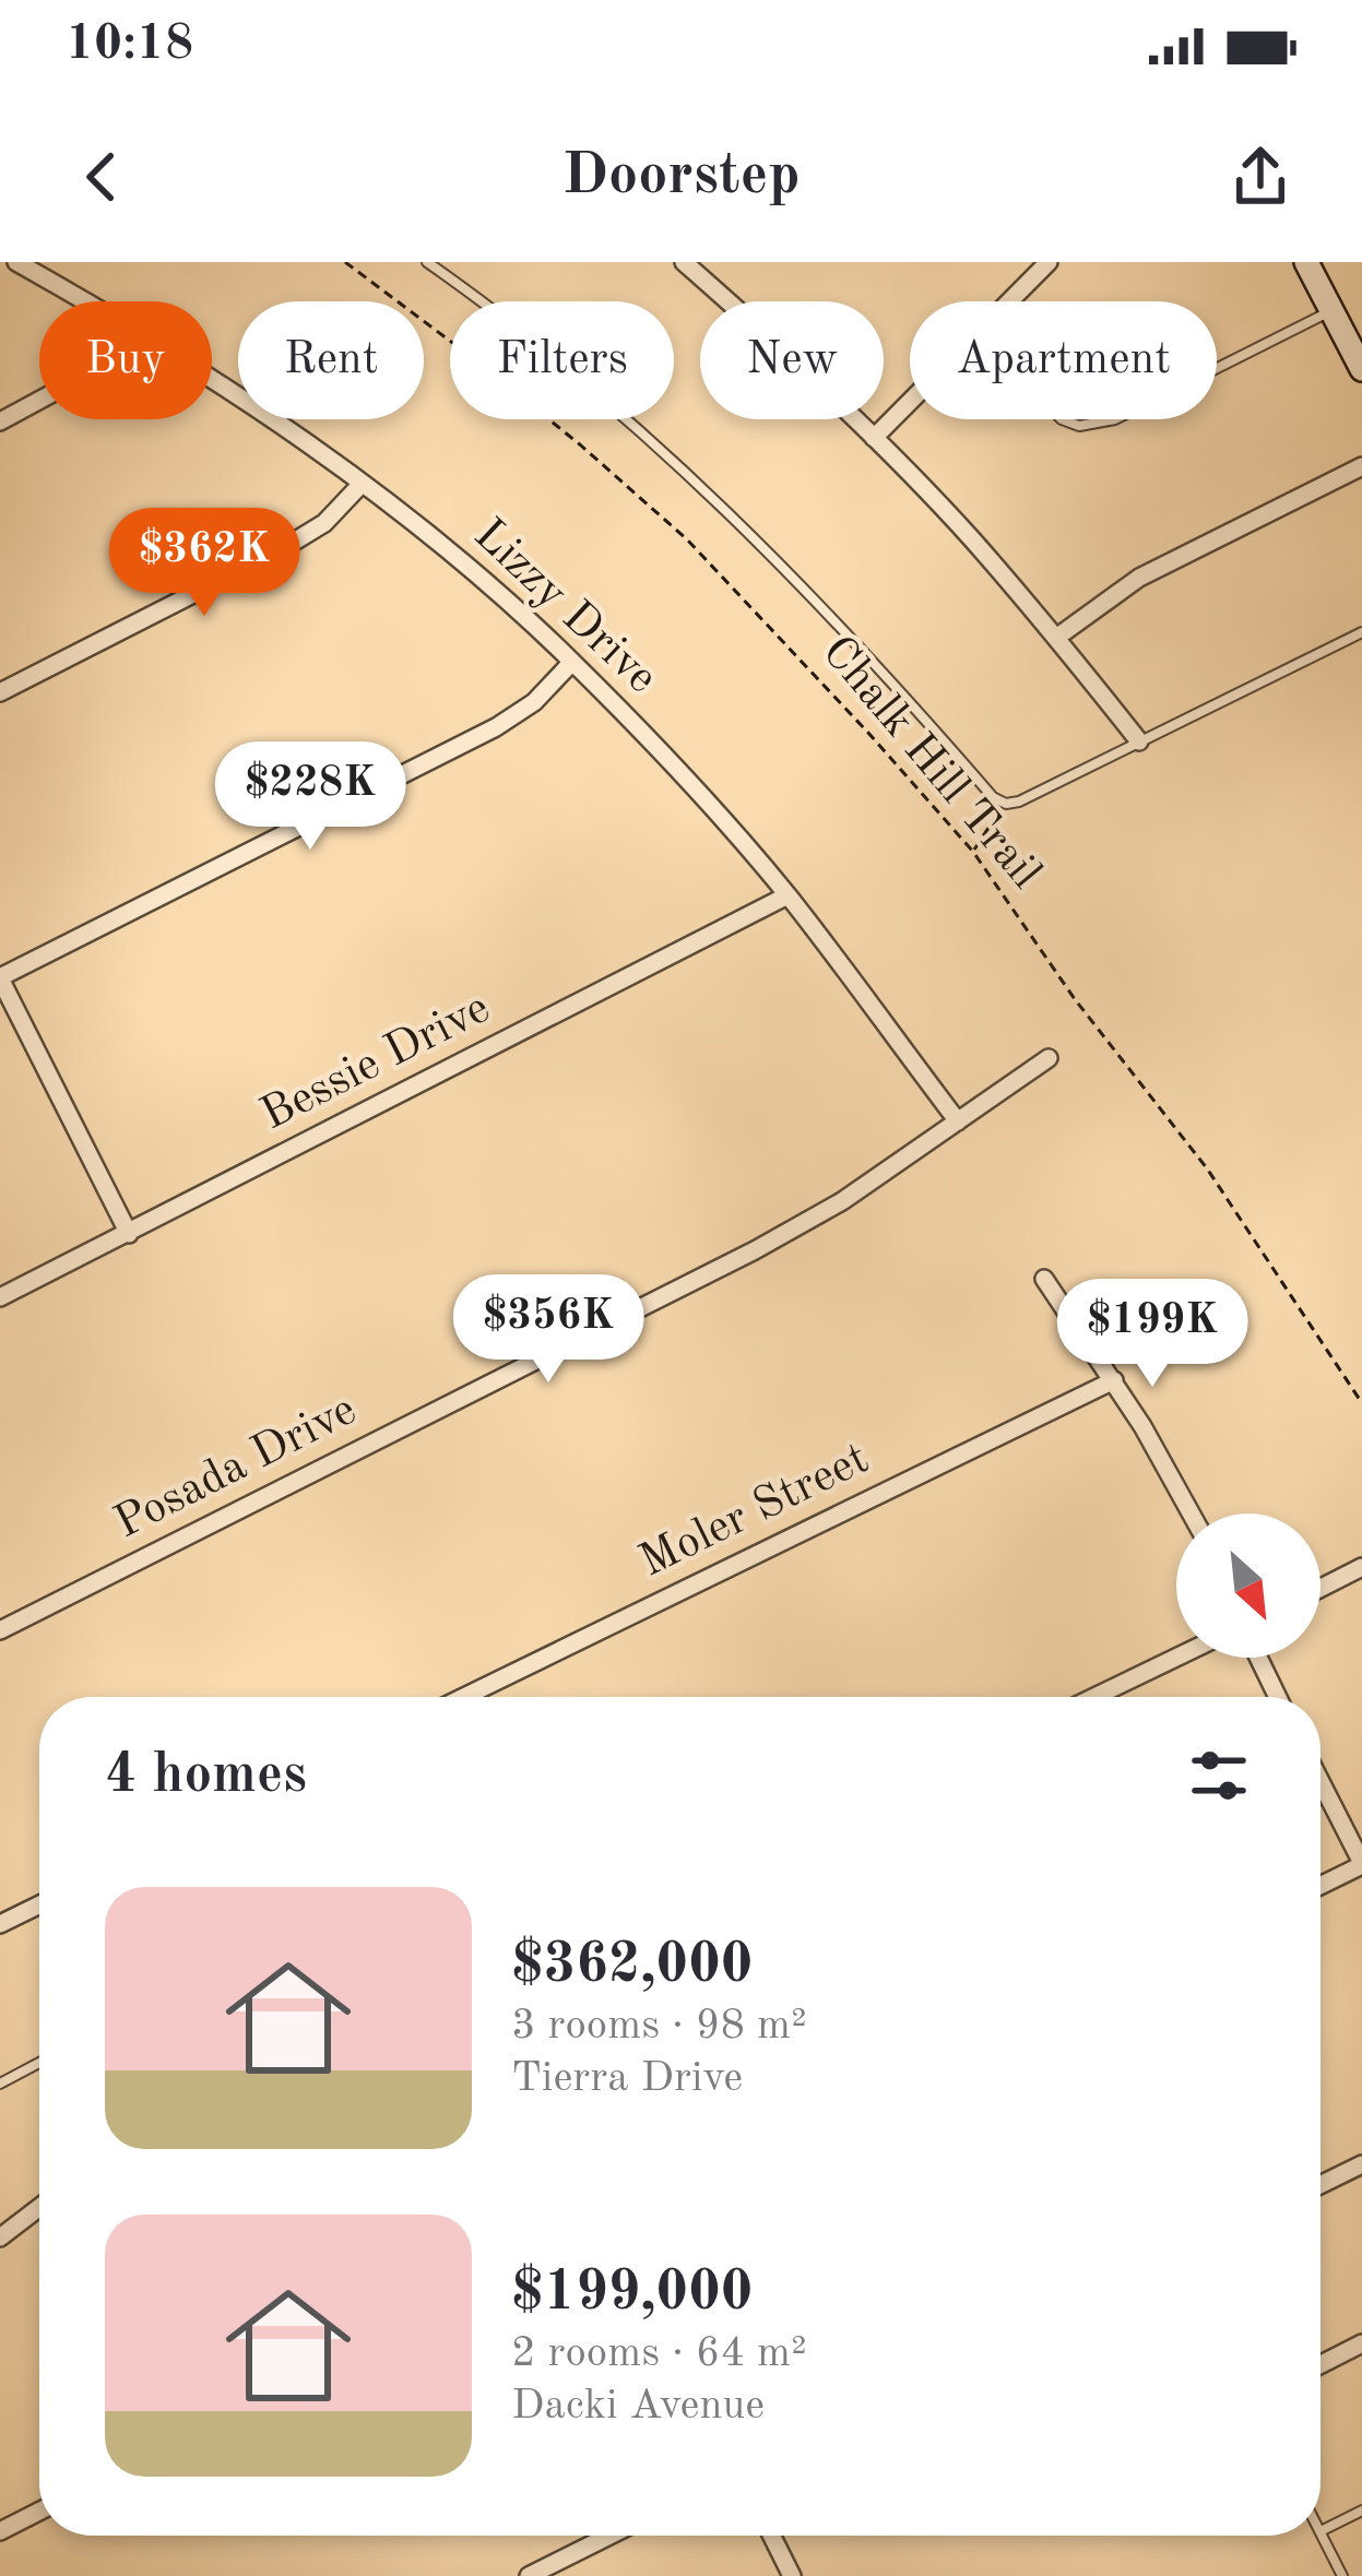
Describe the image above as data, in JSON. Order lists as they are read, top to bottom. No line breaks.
{"streets":{"street":["Lizzy Drive","Bessie Drive","Posada Drive","Moler Street"],"path":["Chalk Hill Trail"]},"crossings":[["Lizzy Drive","Bessie Drive"],["Lizzy Drive","Posada Drive"]],"north":"bottom right","page":{"status":"10:18","header":"Doorstep","chip":["Buy","Rent","Filters","New","Apartment"],"price":["$362K","$228K","$356K","$199K"],"heading":"4 homes","list":[{"name":"$362,000","note":"3 rooms · 98 m² · Tierra Drive"},{"name":"$199,000","note":"2 rooms · 64 m² · Dacki Avenue"}]}}
